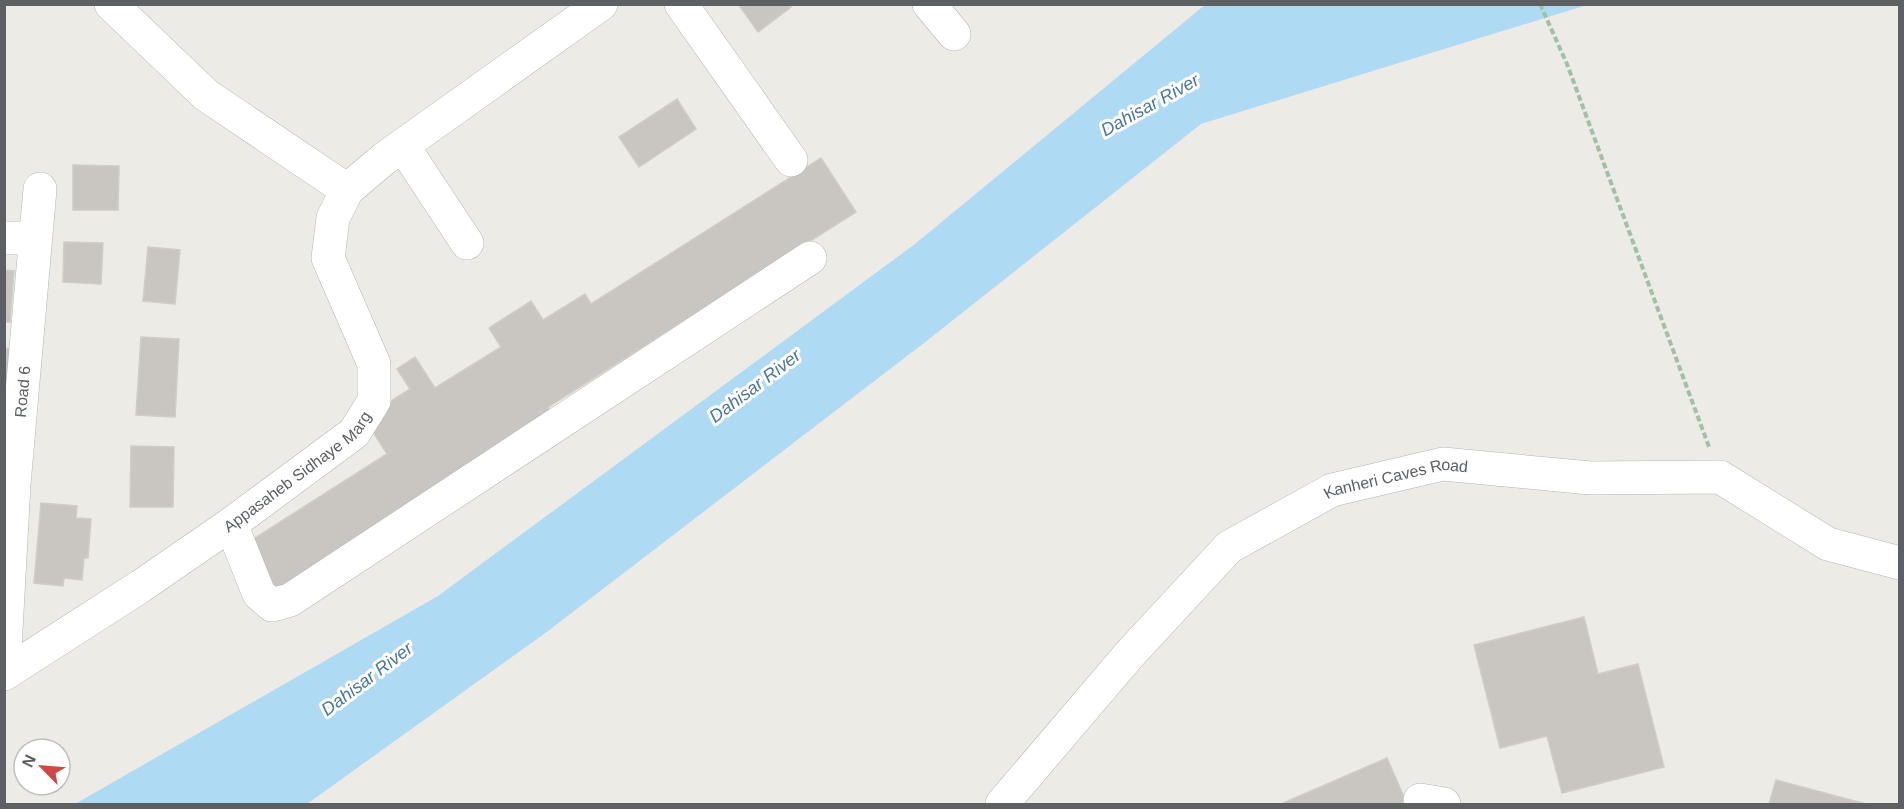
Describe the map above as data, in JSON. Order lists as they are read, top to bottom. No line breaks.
{"streets":{"street":["Road 6","Appasaheb Sidhaye Marg","Kanheri Caves Road"]},"water":["Dahisar River"],"north":"top left"}
